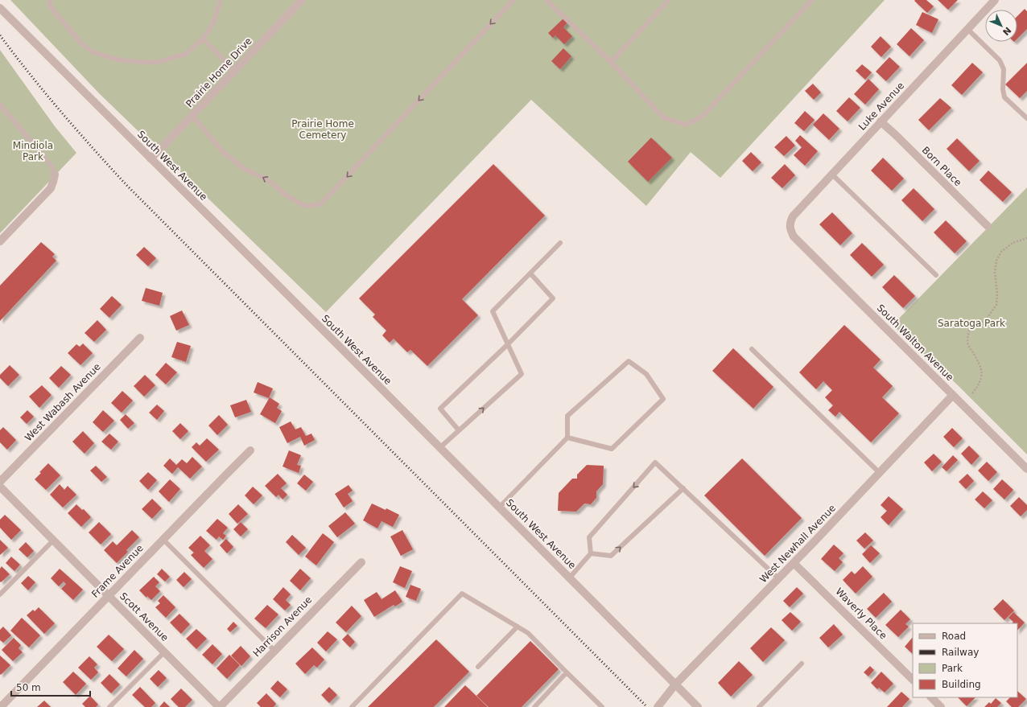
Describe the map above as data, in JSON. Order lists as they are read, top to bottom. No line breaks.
{"streets":{"street":["Prairie Home Drive","Luke Avenue","South West Avenue","Born Place","South Walton Avenue","West Wabash Avenue","West Newhall Avenue","Frame Avenue","Waverly Place","Scott Avenue","Harrison Avenue"]},"crossings":[["Prairie Home Drive","South West Avenue"],["Luke Avenue","Born Place"],["Luke Avenue","South Walton Avenue"],["South West Avenue","West Newhall Avenue"],["South Walton Avenue","West Newhall Avenue"],["West Newhall Avenue","Waverly Place"],["Frame Avenue","Scott Avenue"],["Scott Avenue","Harrison Avenue"]],"parks":["Prairie Home Cemetery","Mindiola Park","Saratoga Park"],"legend":["Road","Railway","Park","Building"],"scale_bar":"50 m","north":"bottom right"}
